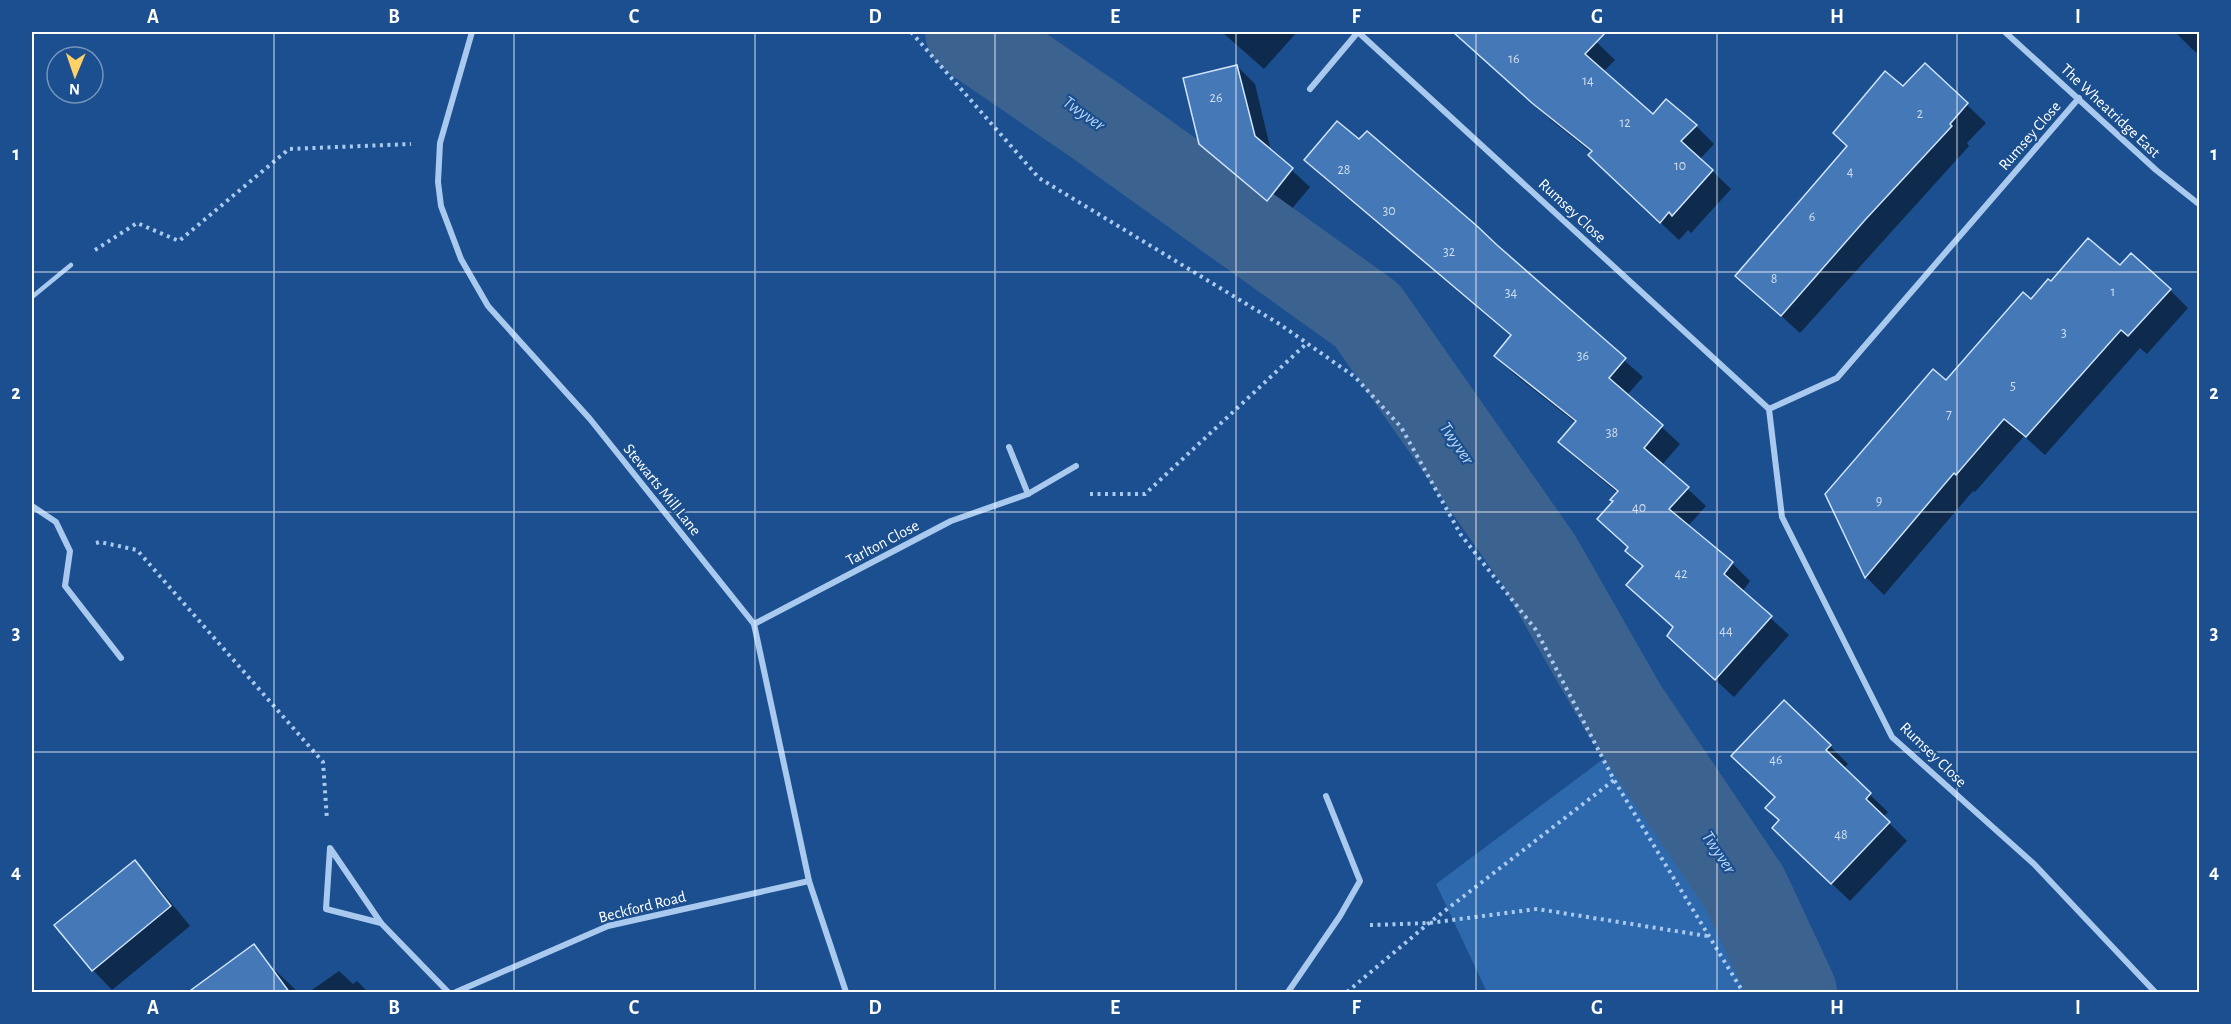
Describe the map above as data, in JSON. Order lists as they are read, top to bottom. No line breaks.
{"streets":{"street":["The Wheatridge East","Rumsey Close","Stewarts Mill Lane","Tarlton Close","Beckford Road"]},"crossings":[["The Wheatridge East","Rumsey Close"],["Stewarts Mill Lane","Tarlton Close"],["Stewarts Mill Lane","Beckford Road"]],"water":["Twyver"],"house_numbers":["16","14","26","2","12","10","28","4","30","6","32","8","1","34","3","36","5","7","38","9","40","42","44","46","48"],"north":"bottom","grid":{"columns":["A","B","C","D","E","F","G","H","I"],"rows":["1","2","3","4"]}}
